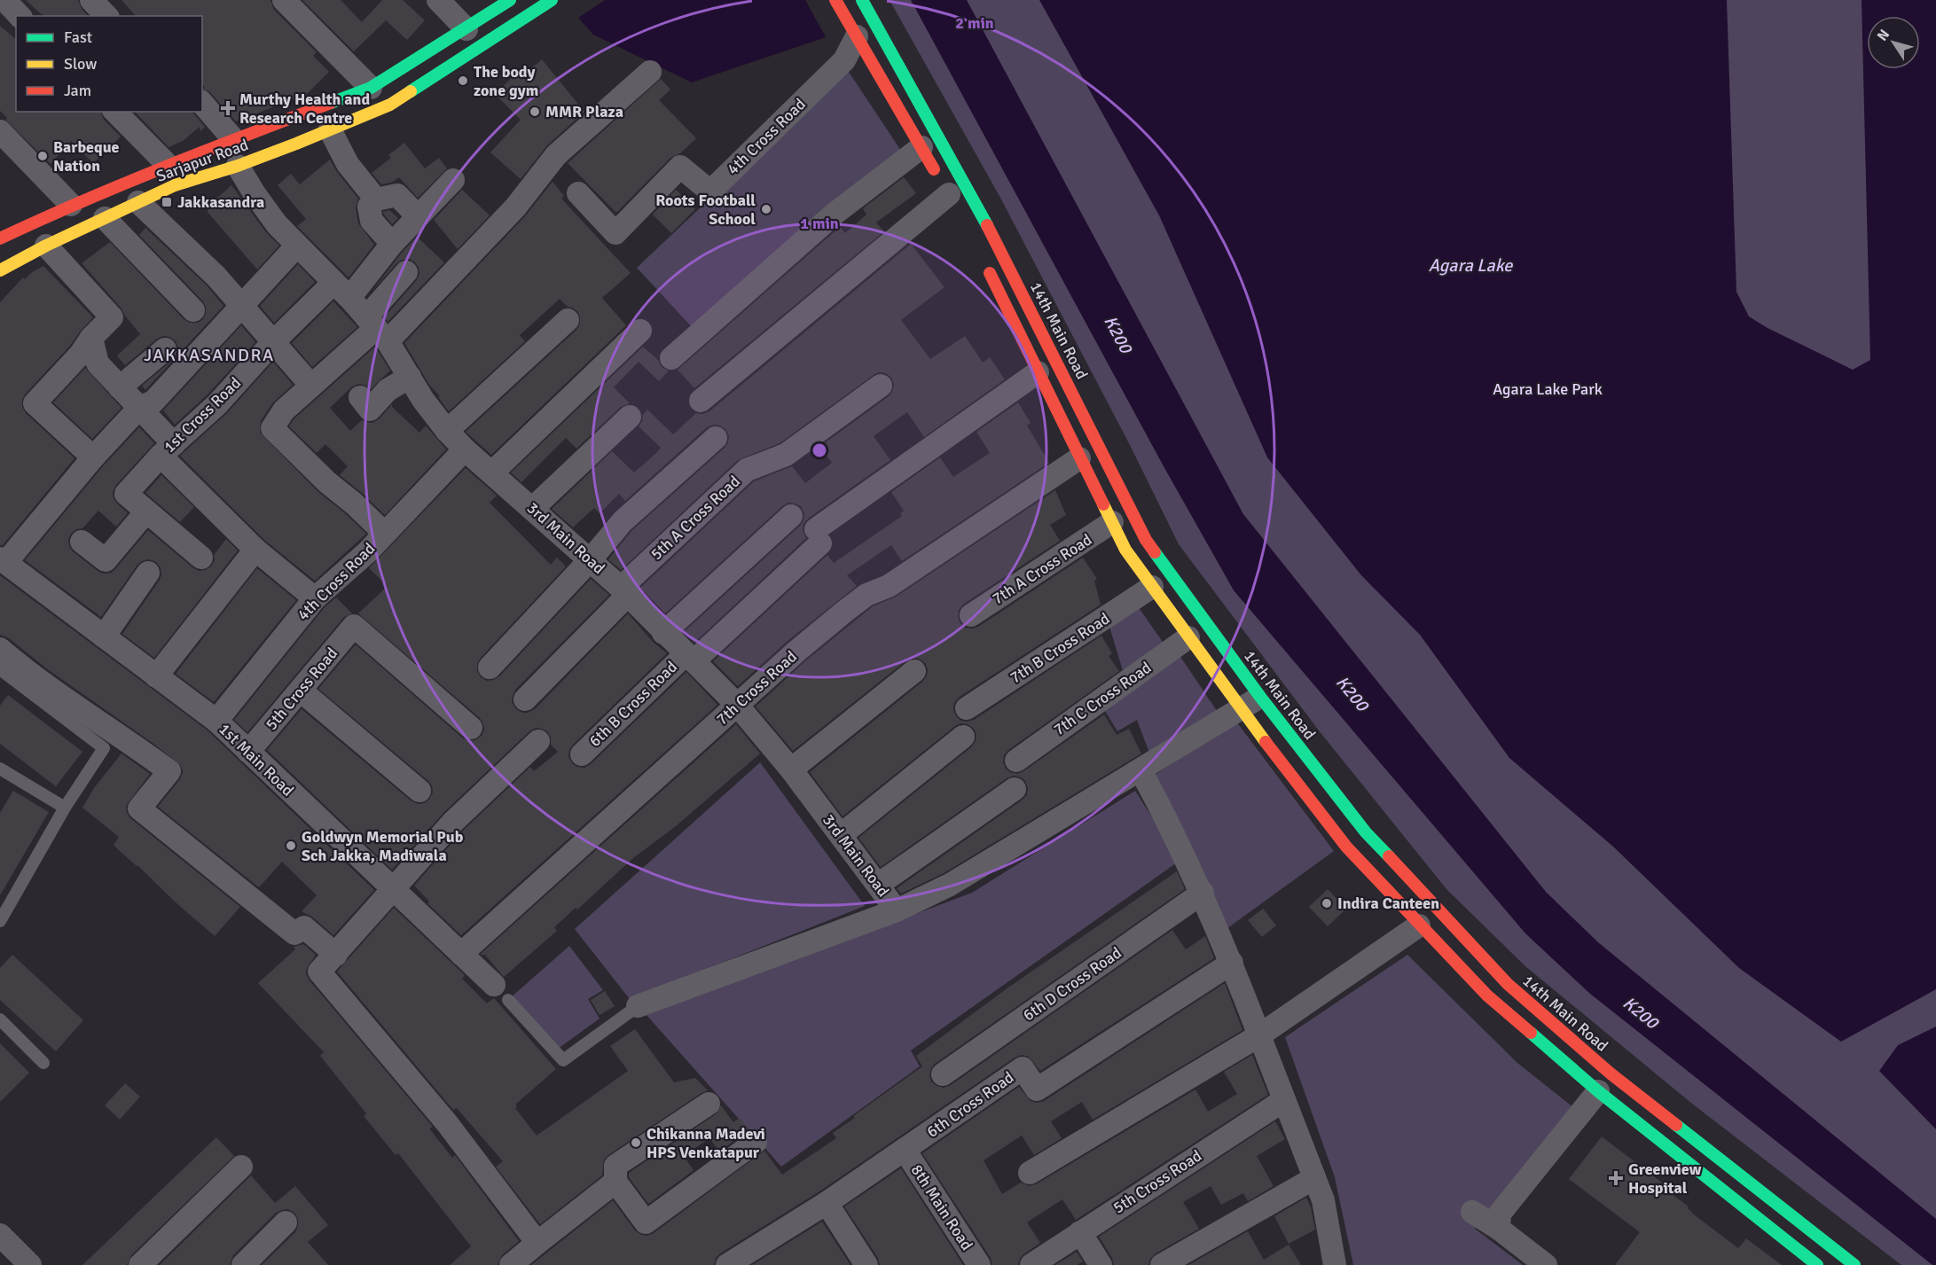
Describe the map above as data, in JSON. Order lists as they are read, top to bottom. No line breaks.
{"streets":{"main road":["Sarjapur Road","14th Main Road"],"street":["4th Cross Road","1st Cross Road","5th A Cross Road","3rd Main Road","7th A Cross Road","7th B Cross Road","7th Cross Road","5th Cross Road","7th C Cross Road","6th B Cross Road","1st Main Road","6th D Cross Road","6th Cross Road","8th Main Road"]},"crossings":[["4th Cross Road","3rd Main Road"],["4th Cross Road","1st Main Road"],["Sarjapur Road","3rd Main Road"],["1st Cross Road","3rd Main Road"],["5th A Cross Road","3rd Main Road"],["3rd Main Road","7th Cross Road"],["3rd Main Road","6th B Cross Road"],["7th Cross Road","1st Main Road"],["5th Cross Road","1st Main Road"],["6th Cross Road","8th Main Road"]],"districts":["JAKKASANDRA"],"water":["Agara Lake","K200"],"parks":["Agara Lake Park"],"places":{"other":["The body zone gym","MMR Plaza","Barbeque Nation","Roots Football School","Goldwyn Memorial Pub Sch Jakka, Madiwala","Indira Canteen","Chikanna Madevi HPS Venkatapur"],"health":["Murthy Health and Research Centre","Greenview Hospital"],"transit":["Jakkasandra"]},"legend":["Fast","Slow","Jam"],"north":"top left","rings":["2 min","1 min"]}
